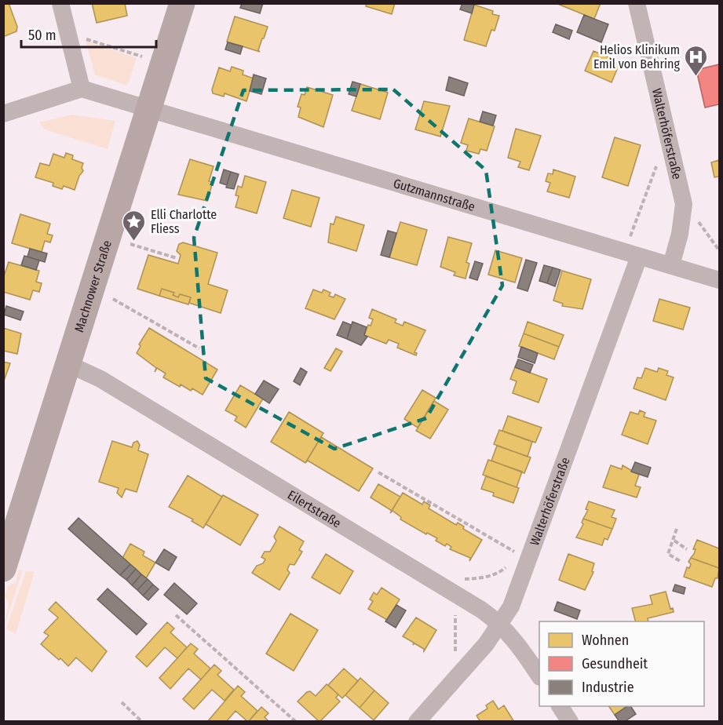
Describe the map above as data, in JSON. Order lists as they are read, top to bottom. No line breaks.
{"streets":{"main road":["Machnower Straße"],"street":["Walterhöferstraße","Gutzmannstraße","Eilertstraße"]},"crossings":[["Walterhöferstraße","Gutzmannstraße"],["Walterhöferstraße","Eilertstraße"],["Gutzmannstraße","Machnower Straße"],["Machnower Straße","Eilertstraße"]],"places":{"hospital":["Helios Klinikum Emil von Behring"],"place":["Elli Charlotte Fliess"]},"legend":["Wohnen","Gesundheit","Industrie"],"scale_bar":"50 m"}
